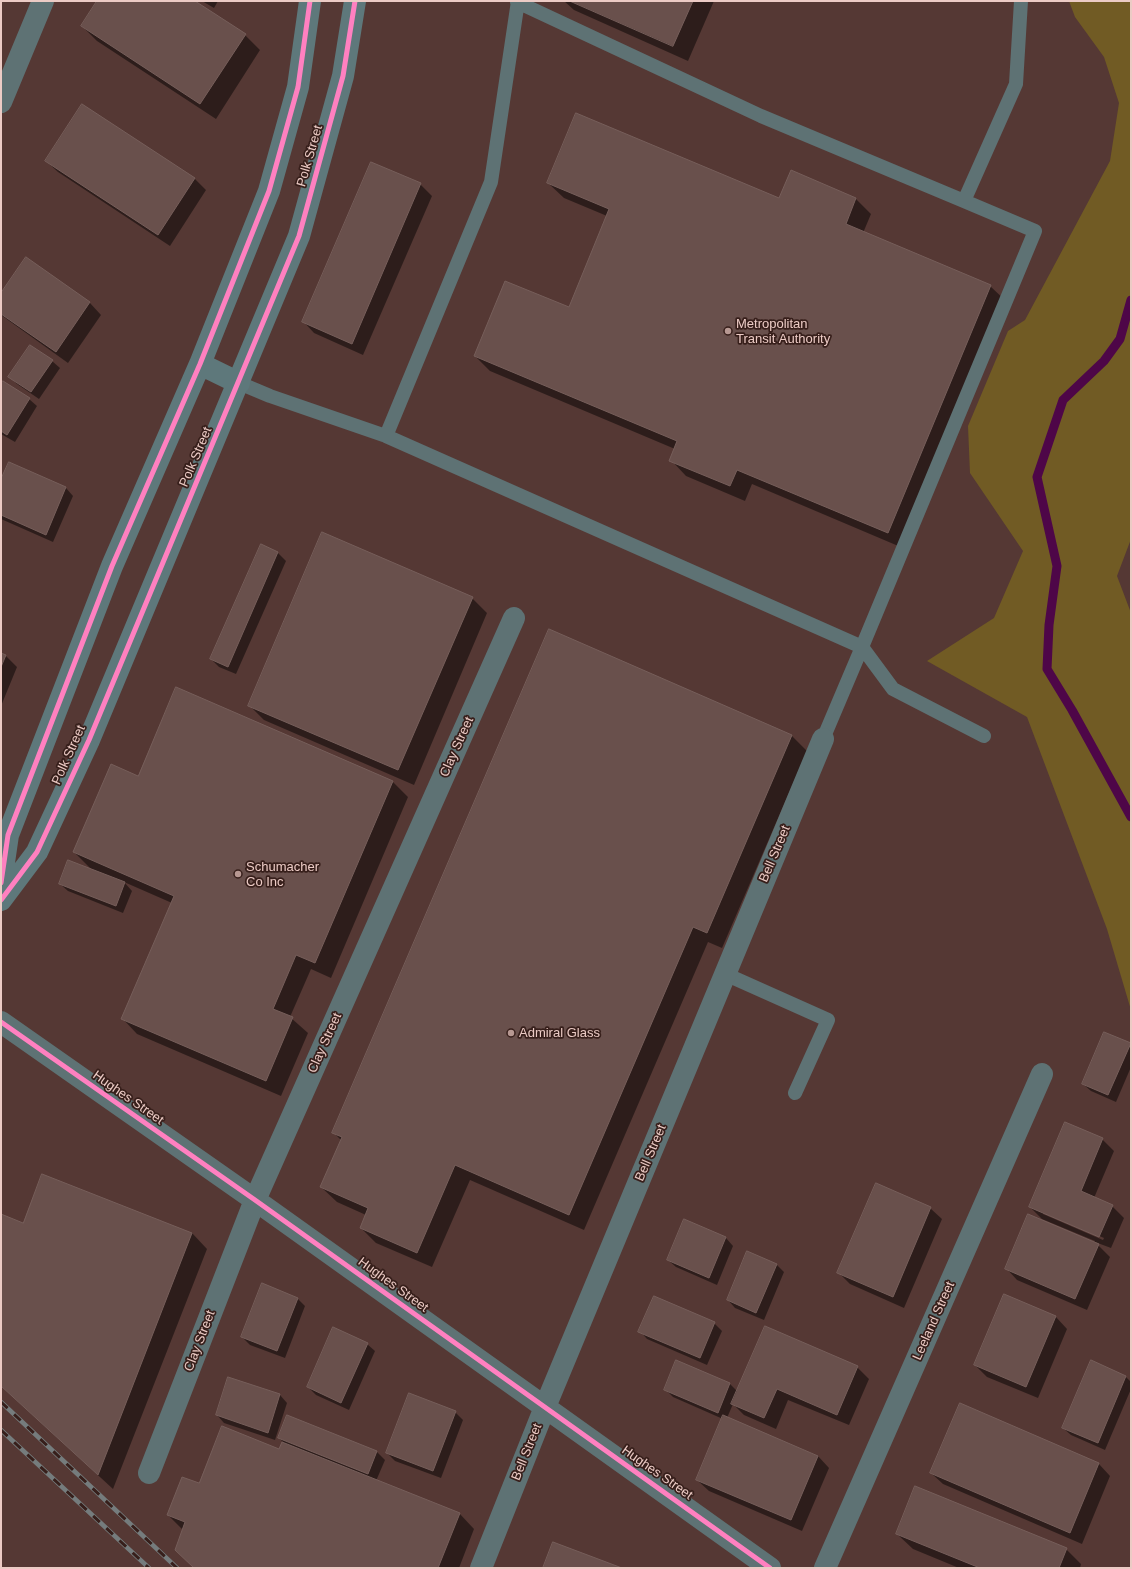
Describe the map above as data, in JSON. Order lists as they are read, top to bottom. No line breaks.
{"streets":{"main road":["Polk Street"],"street":["Clay Street","Bell Street","Hughes Street","Leeland Street"]},"crossings":[["Clay Street","Hughes Street"],["Bell Street","Hughes Street"]],"places":["Metropolitan Transit Authority","Schumacher Co Inc","Admiral Glass"]}
